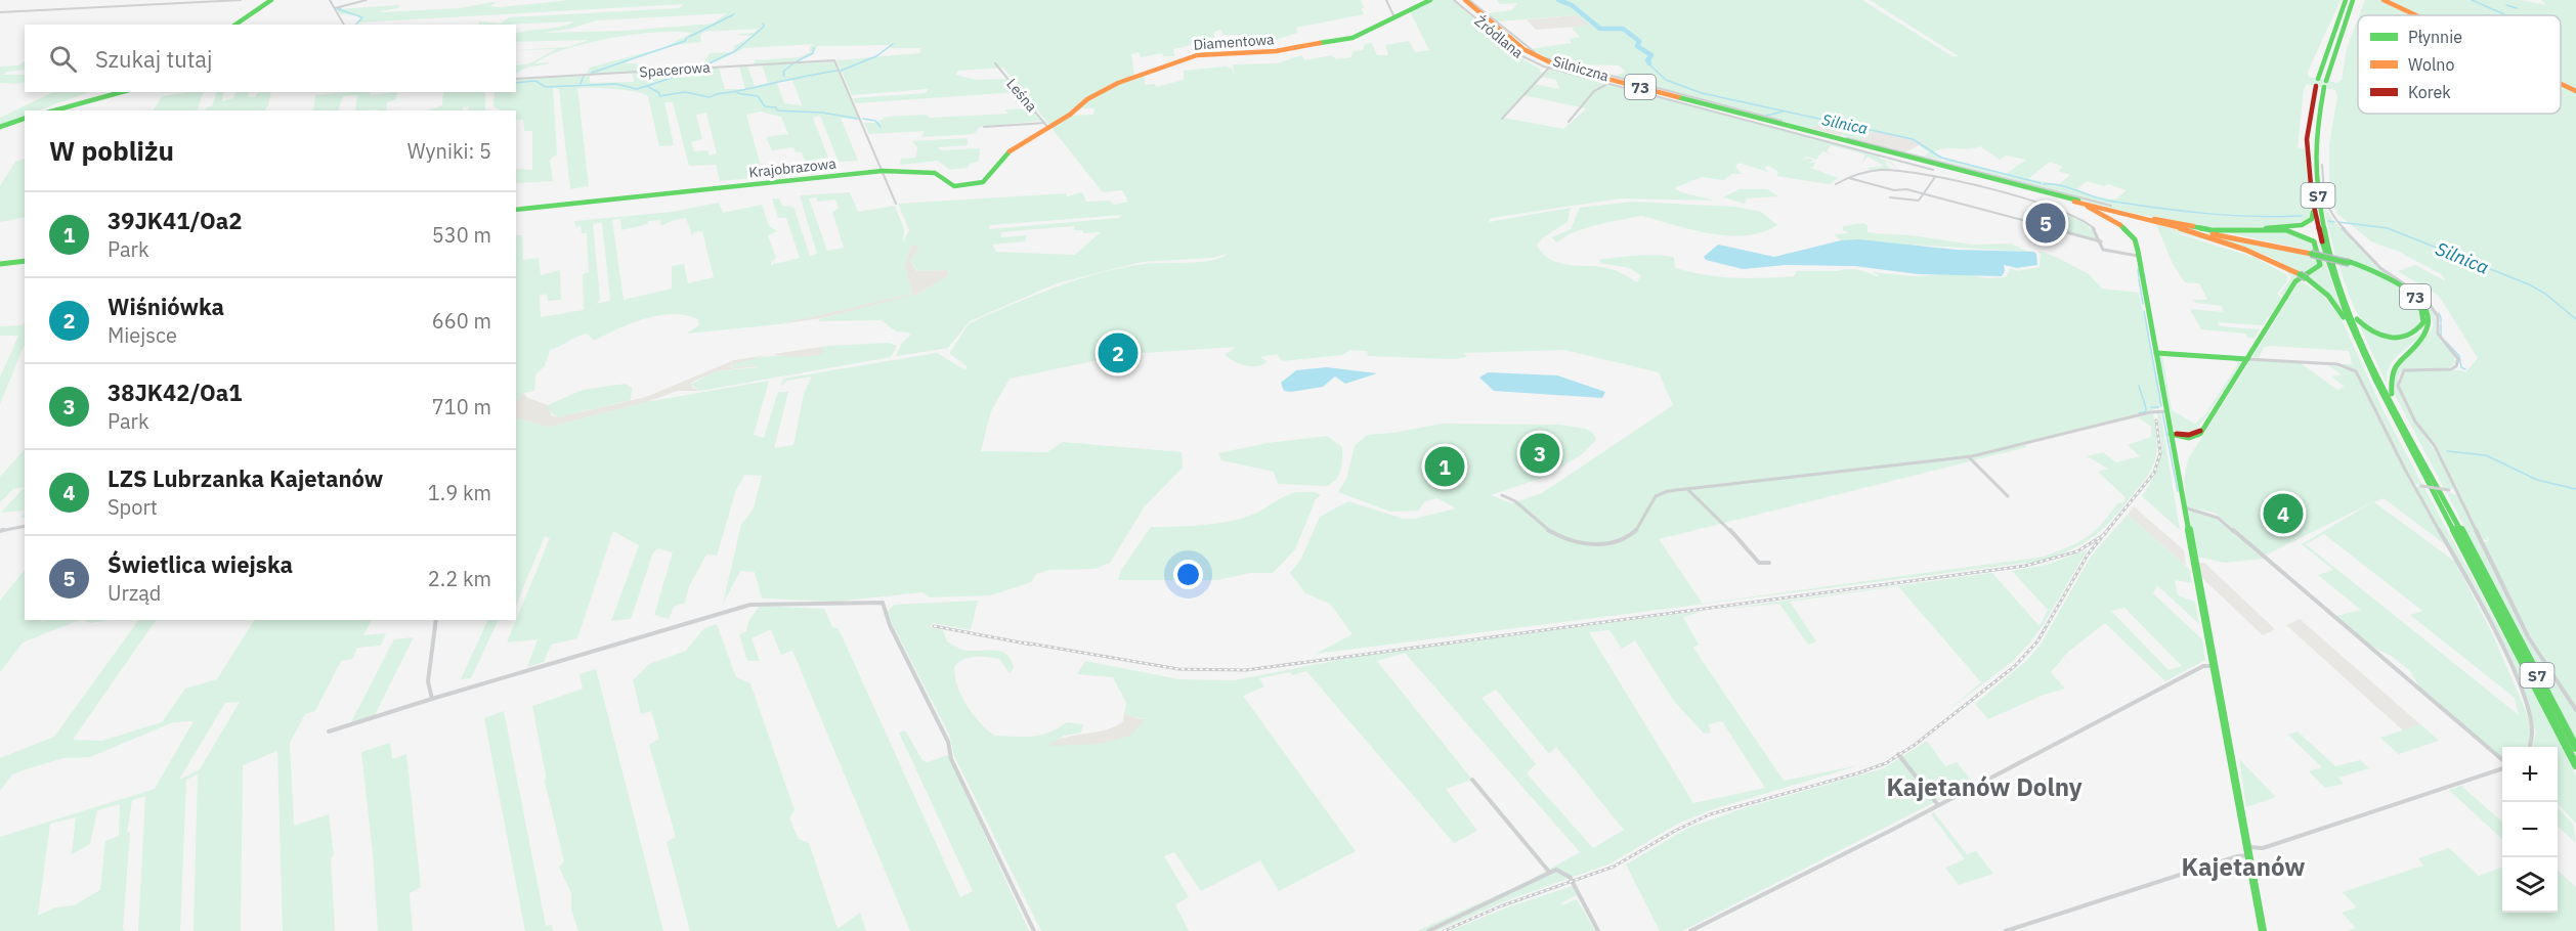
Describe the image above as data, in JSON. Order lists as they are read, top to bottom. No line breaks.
{"streets":{"main road":["Diamentowa","73","Krajobrazowa","S7"],"street":["Źródlana","Silniczna","Spacerowa","Leśna"]},"crossings":[["Źródlana","73"],["Diamentowa","Leśna"],["Diamentowa","Krajobrazowa"],["Silniczna","73"],["Spacerowa","Krajobrazowa"],["73","S7"],["Leśna","Krajobrazowa"]],"districts":["Kajetanów Dolny","Kajetanów"],"water":["Silnica"],"legend":["Płynnie","Wolno","Korek"],"page":{"search":"Szukaj tutaj","heading":["W pobliżu","Wyniki: 5"],"list":[{"mark":"1","name":"39JK41/Oa2","note":"Park","value":"530 m"},{"mark":"2","name":"Wiśniówka","note":"Miejsce","value":"660 m"},{"mark":"3","name":"38JK42/Oa1","note":"Park","value":"710 m"},{"mark":"4","name":"LZS Lubrzanka Kajetanów","note":"Sport","value":"1.9 km"},{"mark":"5","name":"Świetlica wiejska","note":"Urząd","value":"2.2 km"}],"pins":["5","2","3","1","4"],"map_buttons":["+","−"]}}
